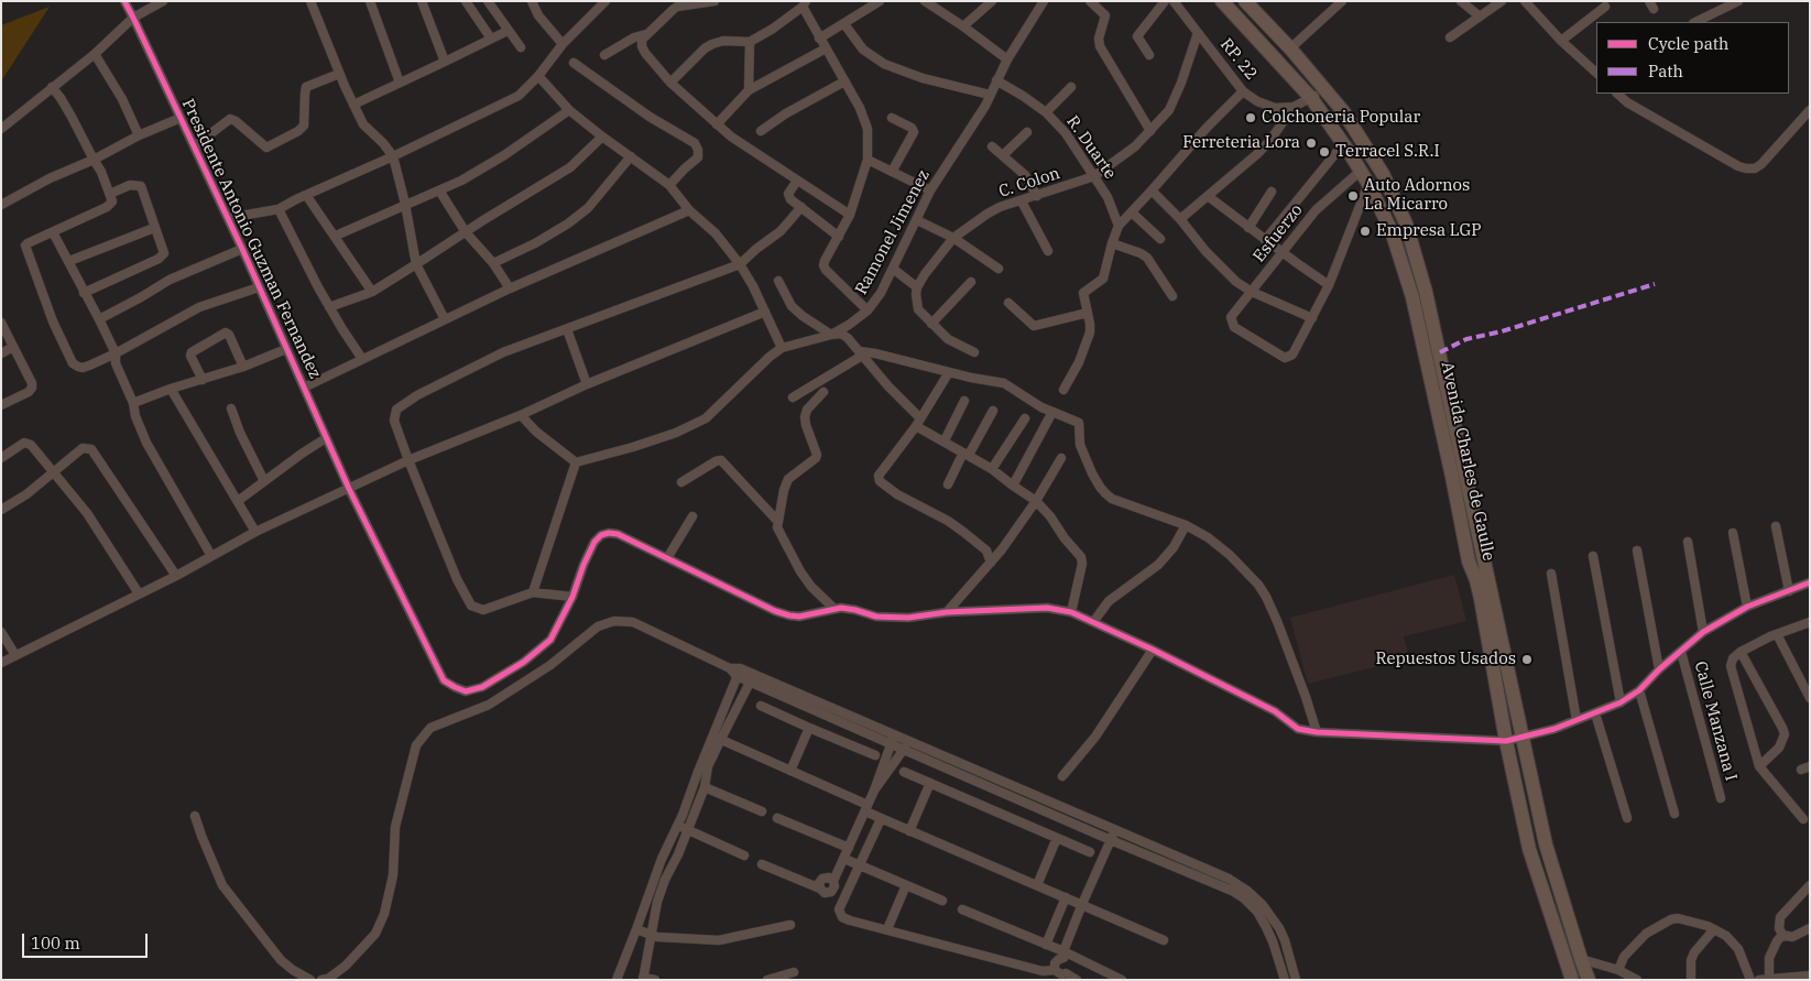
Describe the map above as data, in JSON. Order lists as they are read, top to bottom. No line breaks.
{"streets":{"main road":["Avenida Charles de Gaulle"],"street":["RP. 22","R. Duarte","C. Colon","Ramonel Jimenez","Esfuerzo","Presidente Antonio Guzman Fernandez","Calle Manzana I"]},"crossings":[["RP. 22","C. Colon"],["RP. 22","Avenida Charles de Gaulle"],["R. Duarte","C. Colon"],["R. Duarte","Ramonel Jimenez"],["Esfuerzo","Avenida Charles de Gaulle"]],"places":["Colchoneria Popular","Ferreteria Lora","Terracel S.R.I","Auto Adornos La Micarro","Empresa LGP","Repuestos Usados"],"legend":["Cycle path","Path"],"scale_bar":"100 m"}
